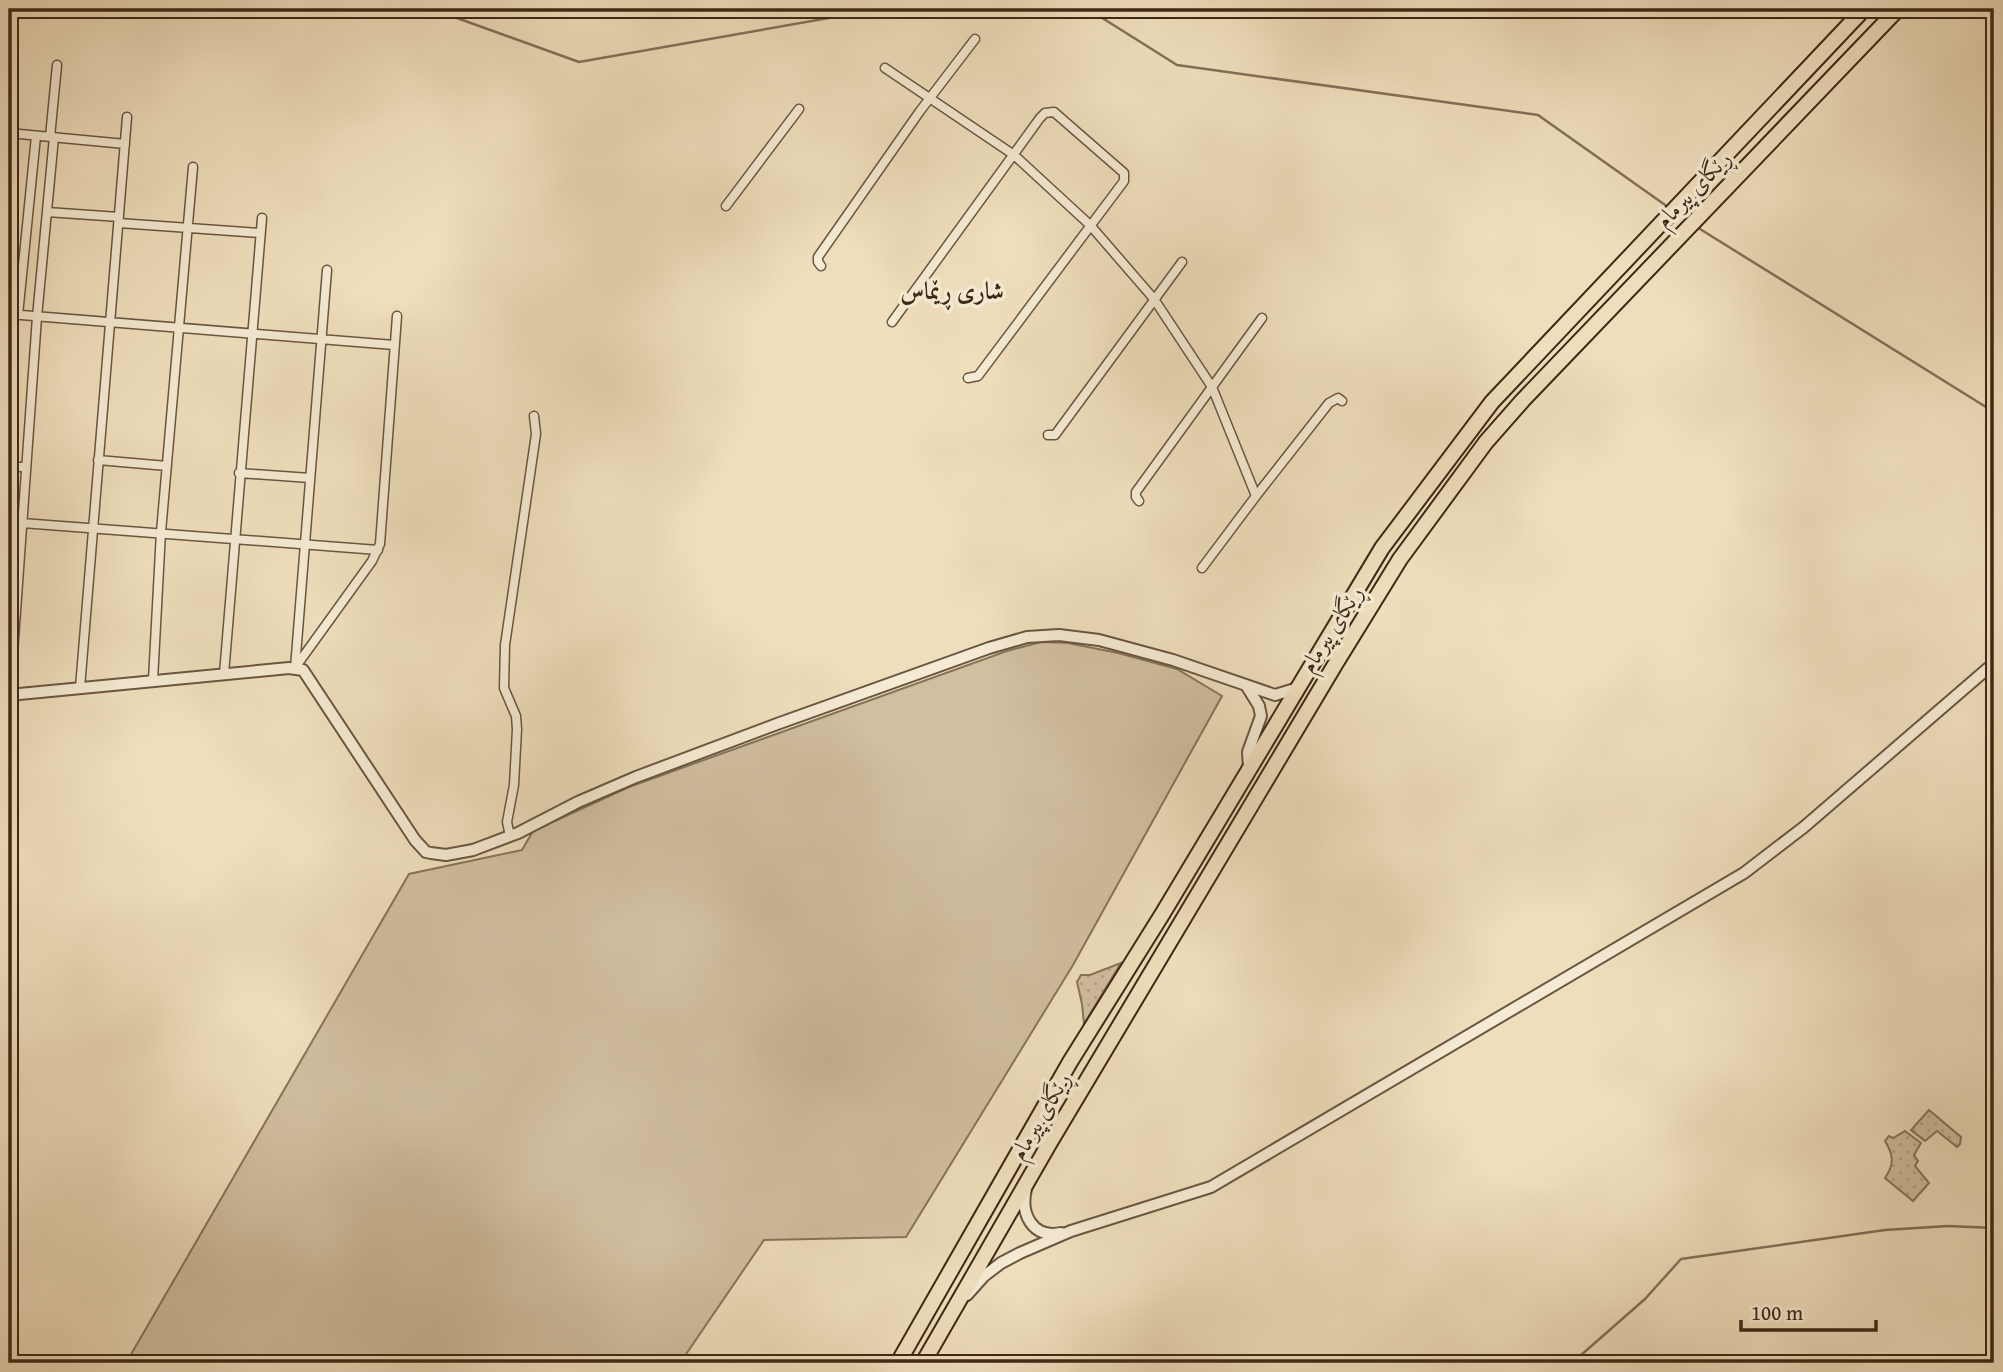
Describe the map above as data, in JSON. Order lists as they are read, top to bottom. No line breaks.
{"streets":{"highway":["ڕێگای پیرمام"]},"districts":["شاری ڕێماس"],"scale_bar":"100 m"}
